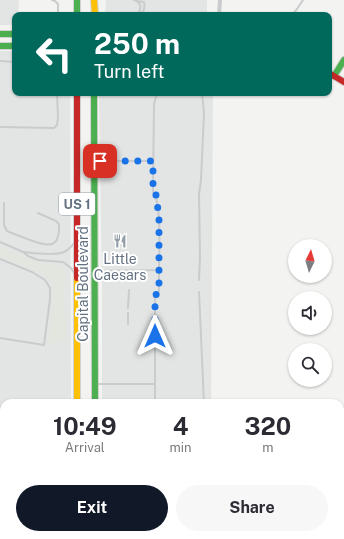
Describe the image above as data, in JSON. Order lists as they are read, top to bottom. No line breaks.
{"streets":{"main road":["US 1","Capital Boulevard"]},"places":{"restaurant":["Little Caesars"]},"north":"top","page":{"turn":["250 m","Turn left"],"eta":["10:49","Arrival","4","min","320","m"],"buttons":["Exit","Share"]}}
